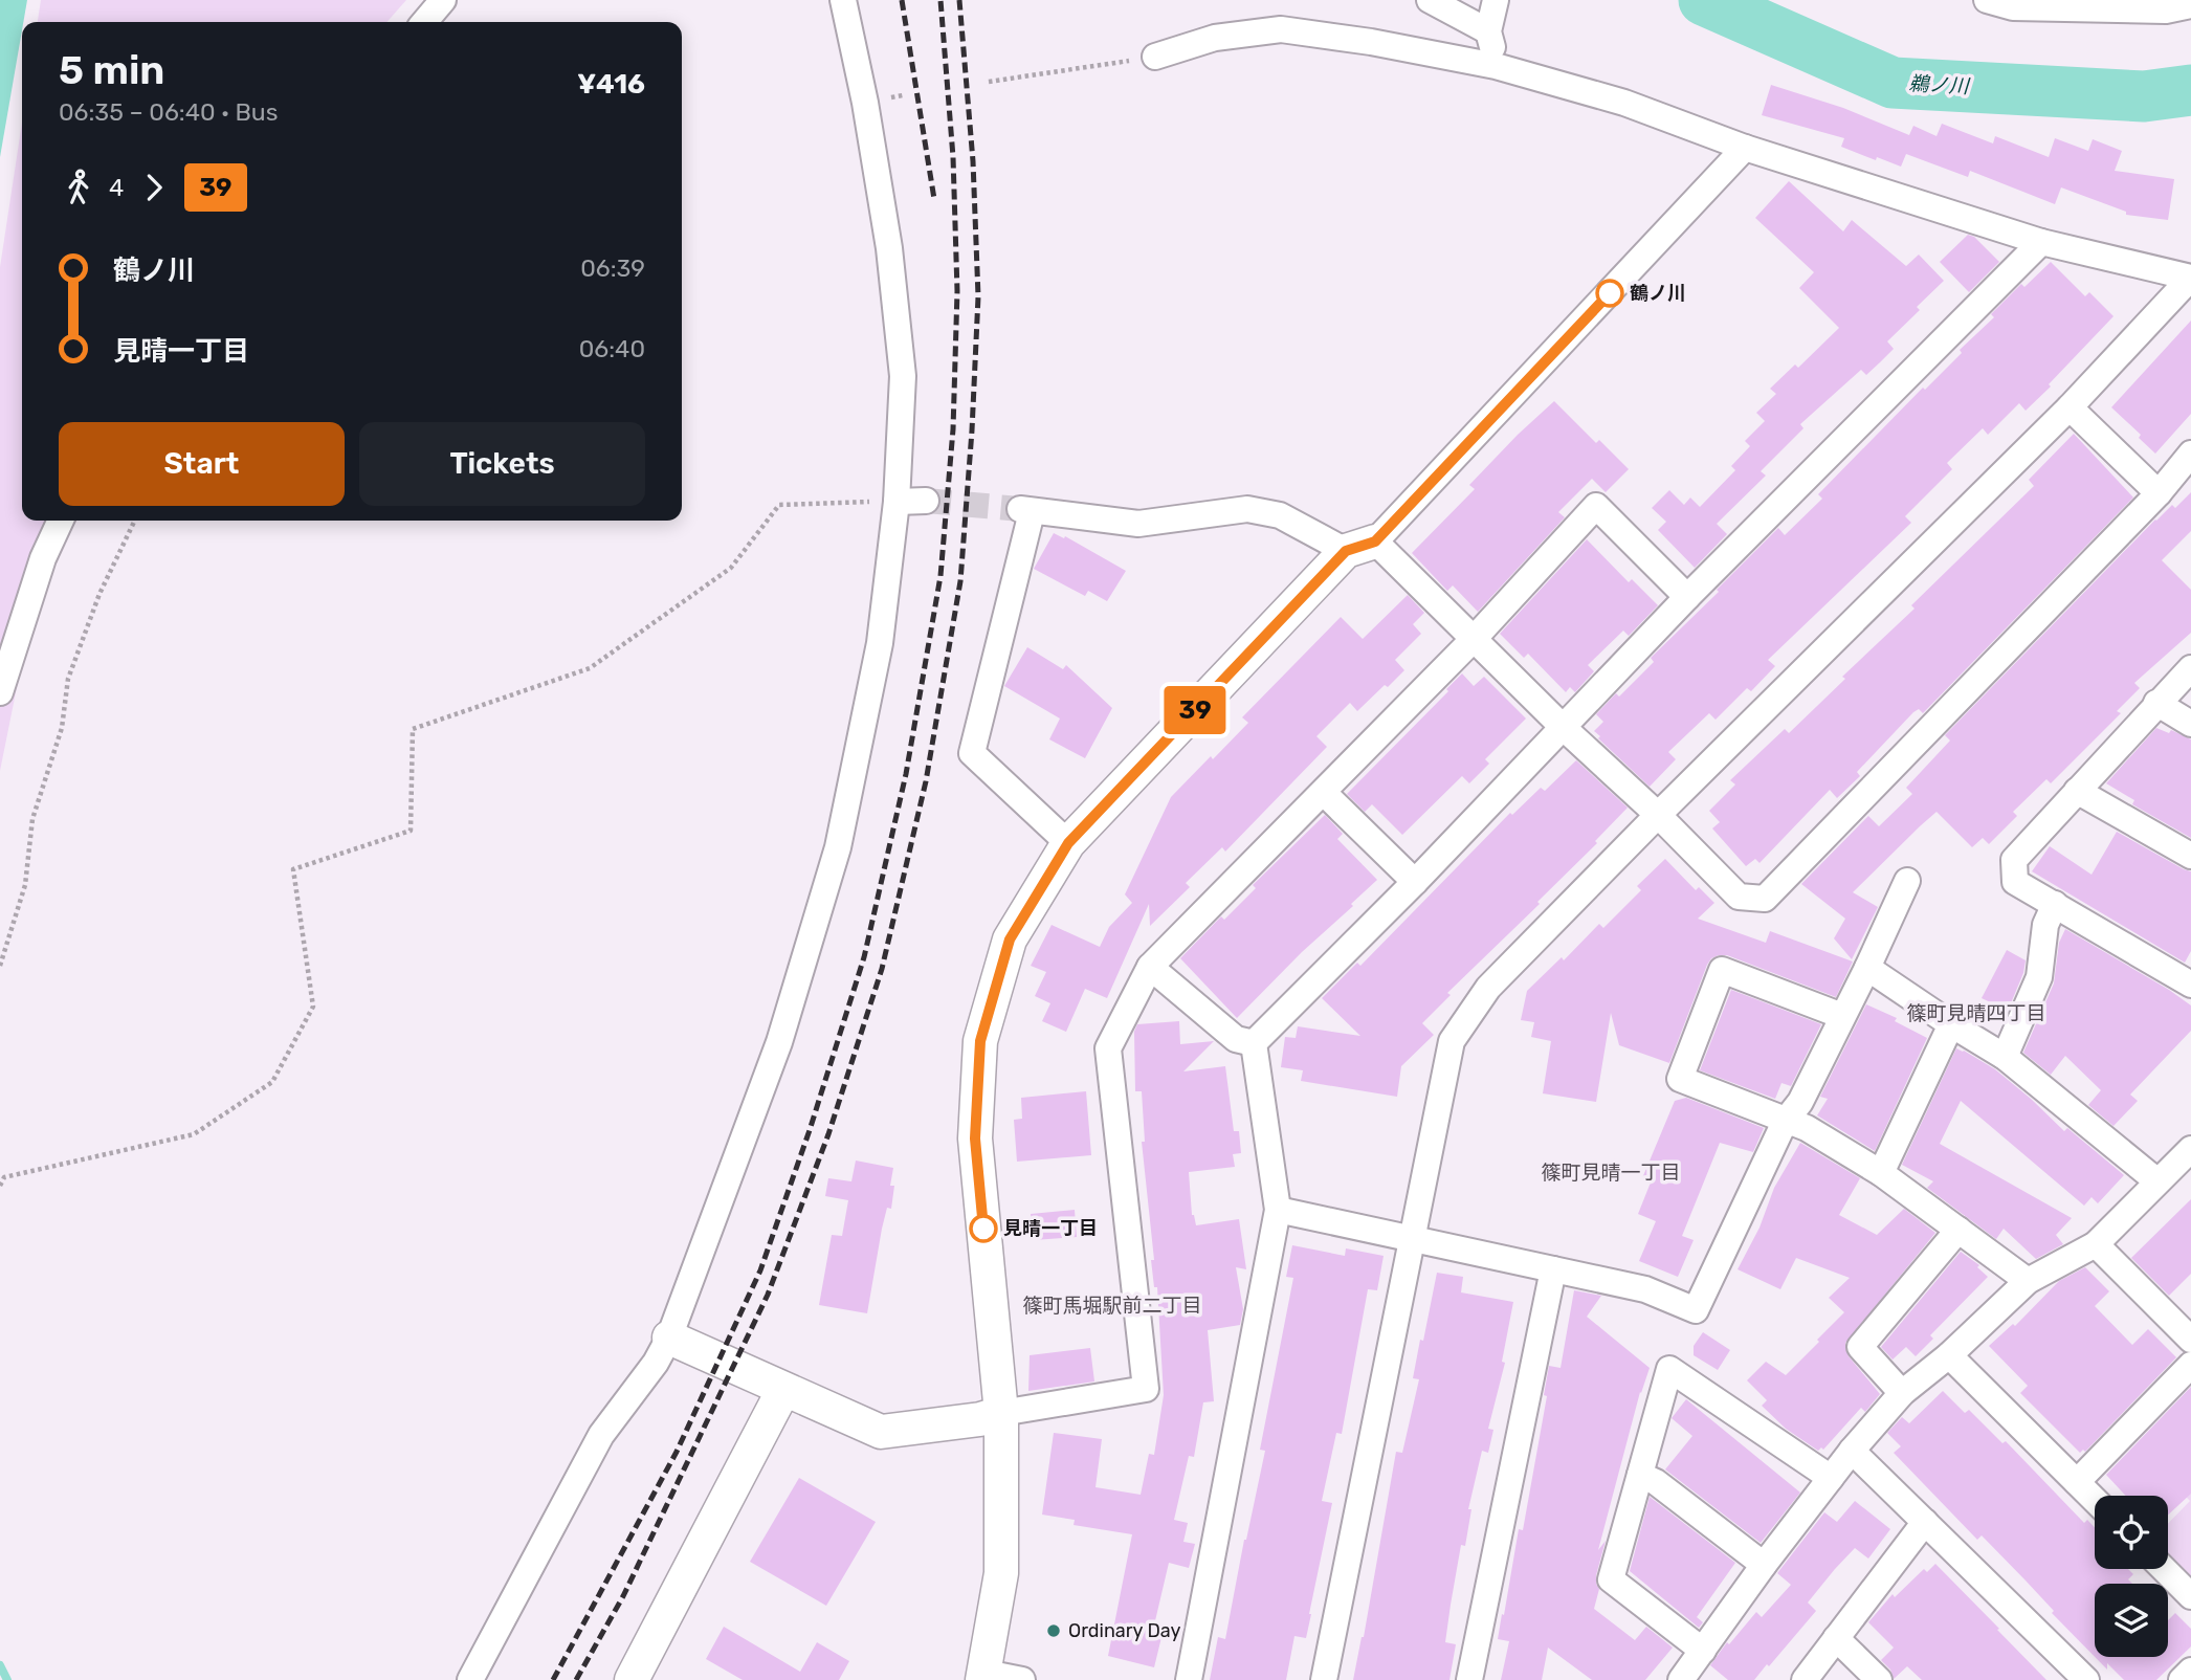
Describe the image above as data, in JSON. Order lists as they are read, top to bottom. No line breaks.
{"districts":["篠町見晴四丁目","篠町見晴一丁目","篠町馬堀駅前二丁目"],"water":["鵜ノ川"],"places":["鶴ノ川","見晴一丁目","Ordinary Day"],"lines":["bus line 39"],"page":{"on_map":"39","heading":["5 min","06:35 – 06:40 · Bus","¥416"],"legs":["4","39"],"list":[{"name":"鶴ノ川","value":"06:39"},{"name":"見晴一丁目","value":"06:40"}],"buttons":["Start","Tickets"]}}
